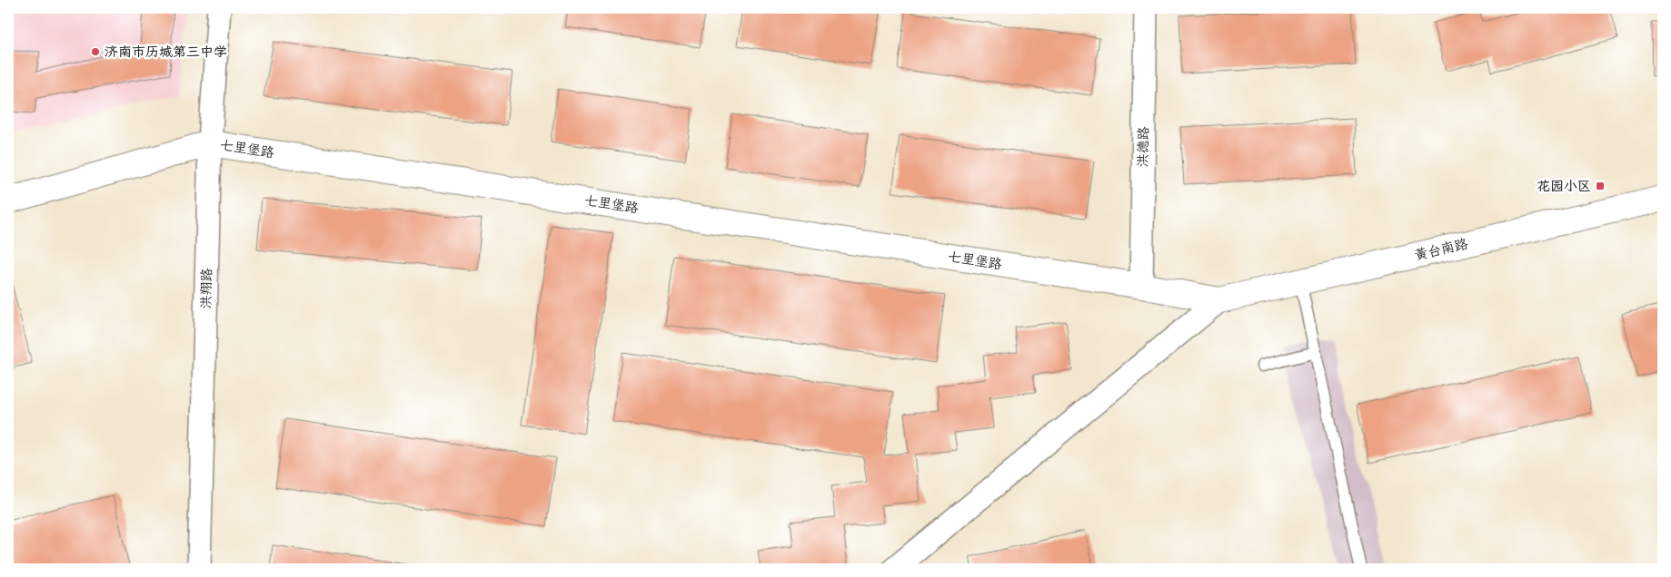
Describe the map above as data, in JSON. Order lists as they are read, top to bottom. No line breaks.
{"streets":{"main road":["七里堡路","黄台南路"],"street":["洪德路","洪翔路"]},"crossings":[["洪德路","七里堡路"],["七里堡路","黄台南路"],["七里堡路","洪翔路"]],"places":{"other":["济南市历城第三中学"],"transit":["花园小区"]}}
